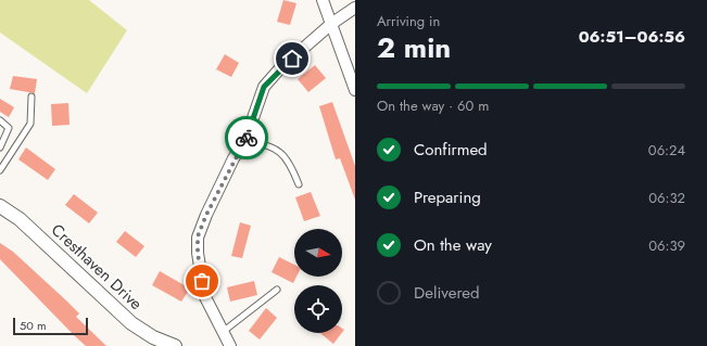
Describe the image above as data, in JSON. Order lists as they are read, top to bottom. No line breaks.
{"streets":{"street":["Cresthaven Drive"]},"scale_bar":"50 m","north":"right","page":{"heading":["2 min","Arriving in","06:51–06:56"],"bar":"On the way · 60 m","list":[["Confirmed","06:24"],["Preparing","06:32"],["On the way","06:39"],"Delivered"],"scale":"50 m"}}
